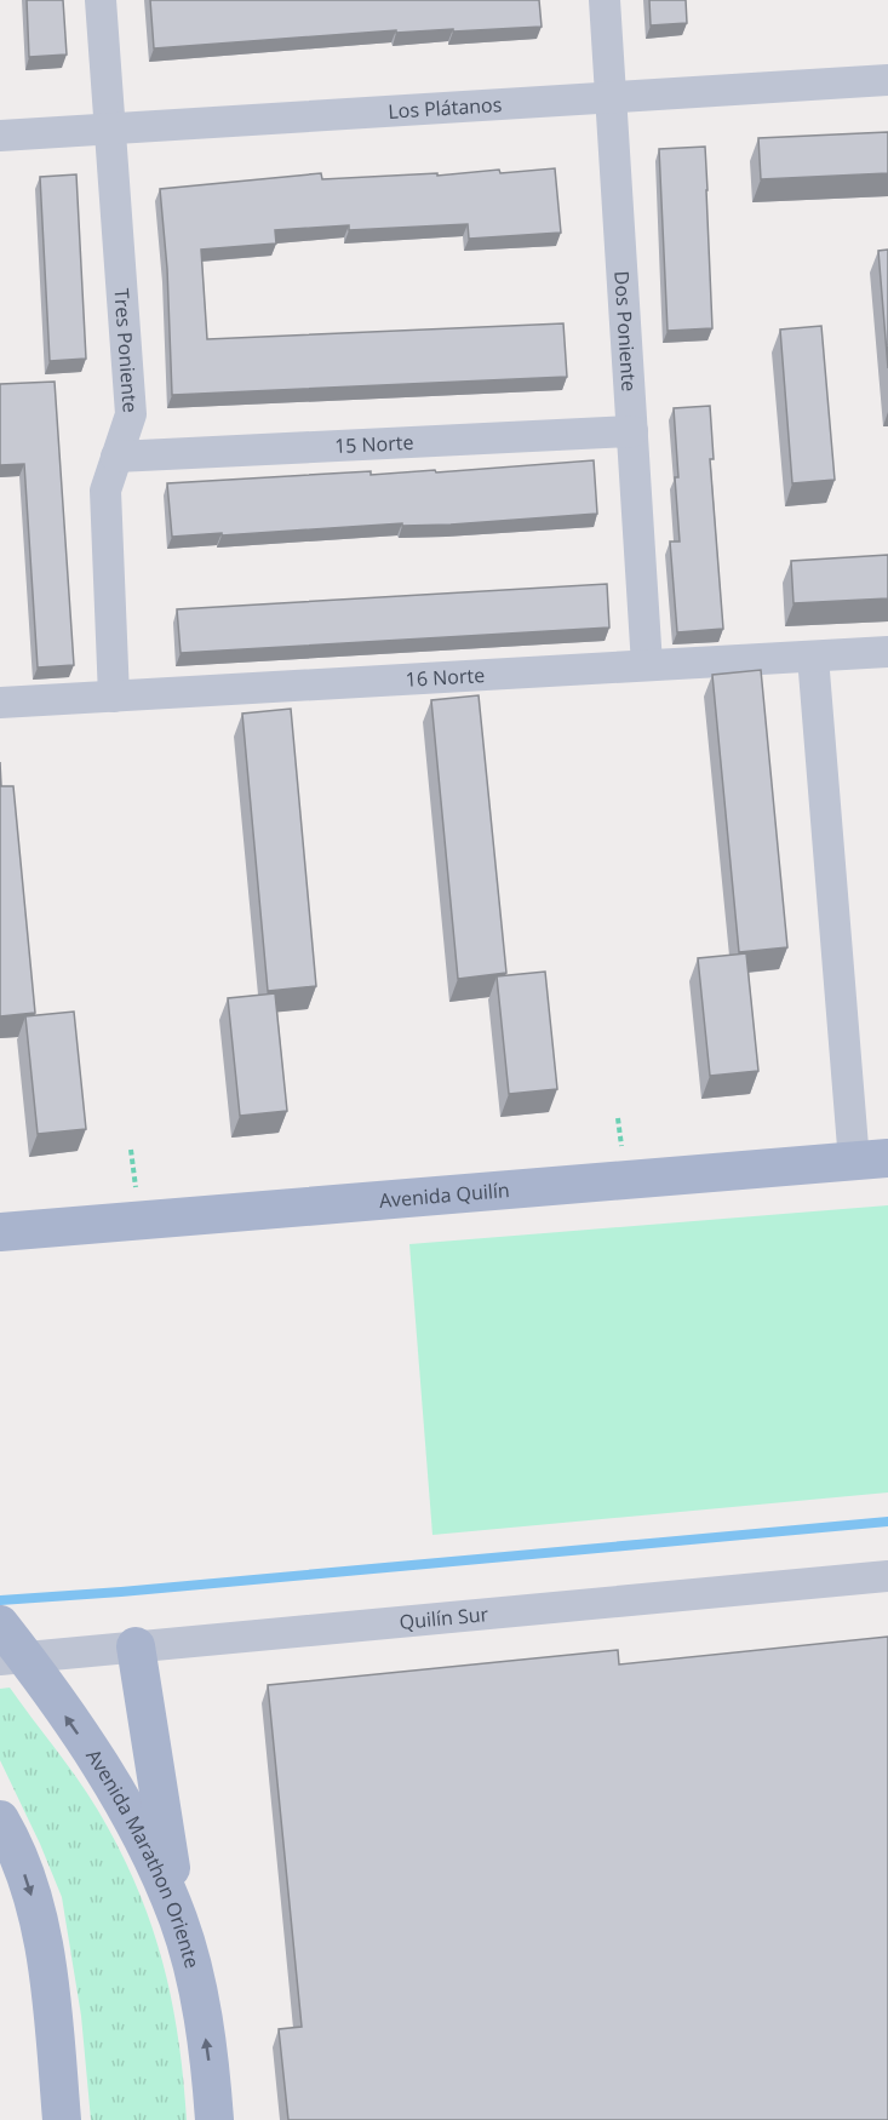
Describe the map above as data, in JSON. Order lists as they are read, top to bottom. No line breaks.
{"streets":{"main road":["Avenida Quilín","Avenida Marathon Oriente"],"street":["Los Plátanos","Dos Poniente","Tres Poniente","15 Norte","16 Norte","Quilín Sur"]},"crossings":[["Los Plátanos","Dos Poniente"],["Los Plátanos","Tres Poniente"],["Dos Poniente","15 Norte"],["Dos Poniente","16 Norte"],["Tres Poniente","15 Norte"],["Tres Poniente","16 Norte"],["Quilín Sur","Avenida Marathon Oriente"]]}
